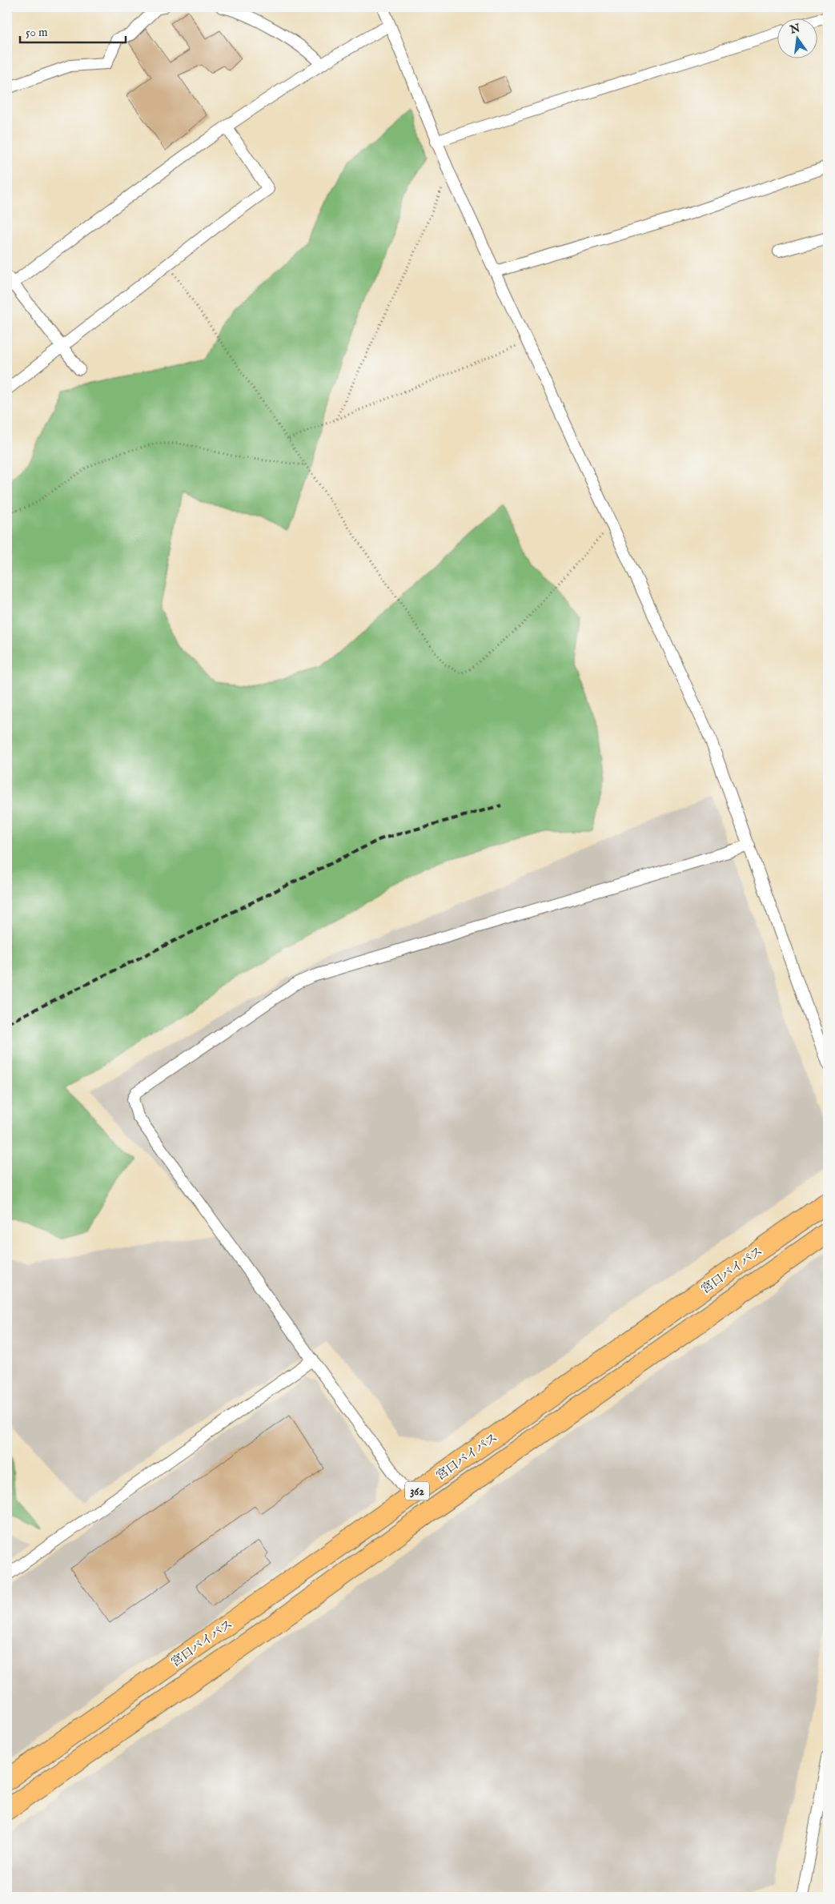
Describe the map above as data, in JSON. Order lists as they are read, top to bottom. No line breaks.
{"streets":{"highway":["宮口バイパス","362"]},"scale_bar":"50 m","north":"top"}
